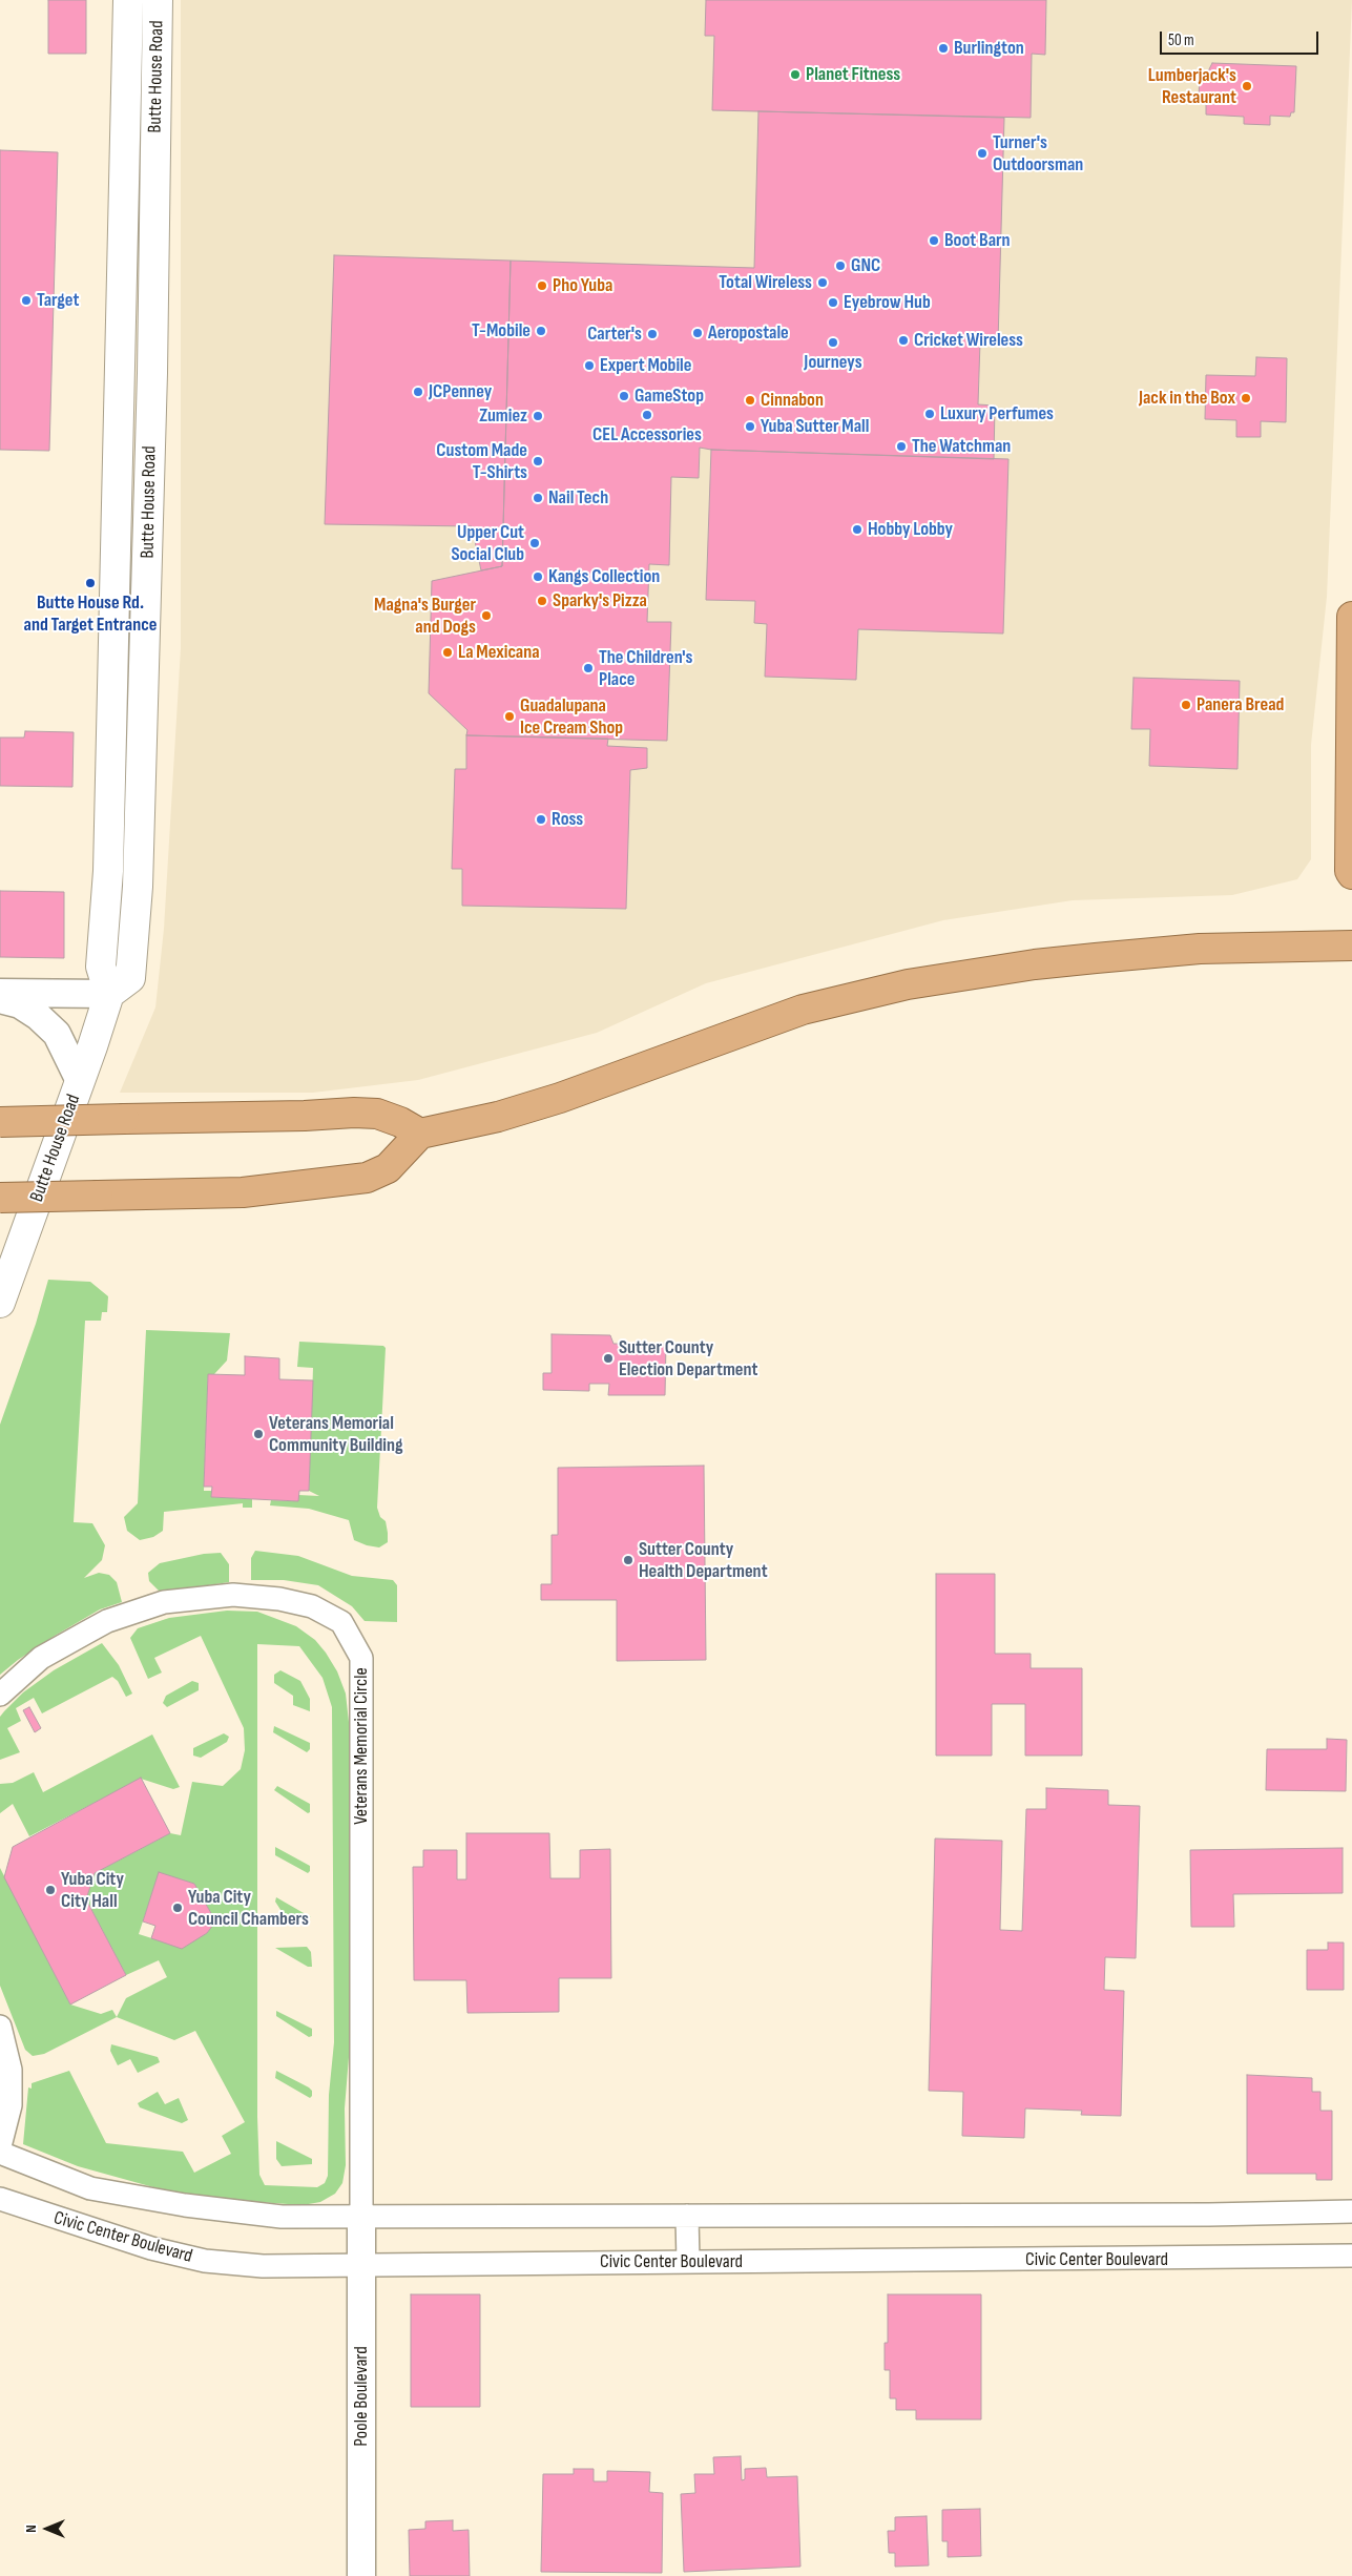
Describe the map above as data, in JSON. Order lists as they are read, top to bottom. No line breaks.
{"streets":{"main road":["Butte House Road"],"street":["Veterans Memorial Circle","Civic Center Boulevard","Poole Boulevard"]},"crossings":[["Veterans Memorial Circle","Civic Center Boulevard"],["Veterans Memorial Circle","Poole Boulevard"],["Civic Center Boulevard","Poole Boulevard"]],"places":["Burlington","Planet Fitness","Lumberjack's Restaurant","Turner's Outdoorsman","Boot Barn","GNC","Total Wireless","Pho Yuba","Target","Eyebrow Hub","T-Mobile","Aeropostale","Carter's","Cricket Wireless","Journeys","Expert Mobile","JCPenney","GameStop","Jack in the Box","Cinnabon","Luxury Perfumes","CEL Accessories","Zumiez","Yuba Sutter Mall","The Watchman","Custom Made T-Shirts","Nail Tech","Hobby Lobby","Upper Cut Social Club","Kangs Collection","Butte House Rd. and Target Entrance","Sparky's Pizza","Magna's Burger and Dogs","La Mexicana","The Children's Place","Panera Bread","Guadalupana Ice Cream Shop","Ross","Sutter County Election Department","Veterans Memorial Community Building","Sutter County Health Department","Yuba City City Hall","Yuba City Council Chambers"],"scale_bar":"50 m","north":"left"}
